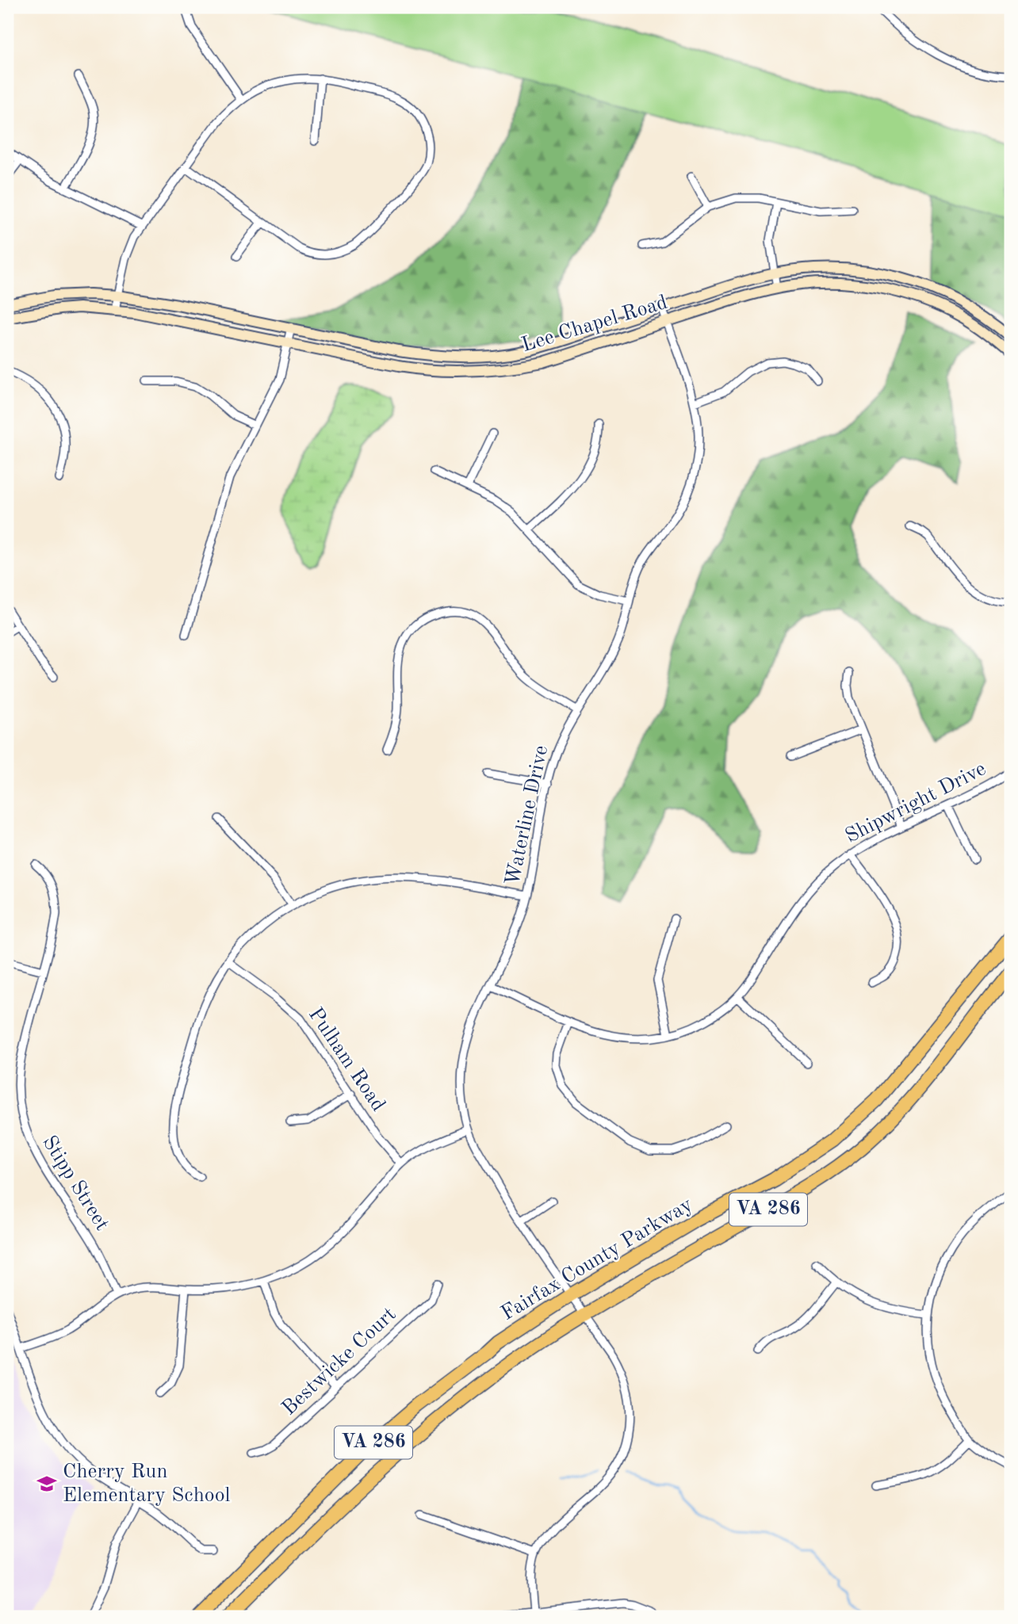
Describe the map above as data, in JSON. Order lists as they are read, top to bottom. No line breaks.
{"streets":{"highway":["VA 286","Fairfax County Parkway"],"main road":["Lee Chapel Road"],"street":["Shipwright Drive","Waterline Drive","Pulham Road","Stipp Street","Bestwicke Court"]},"crossings":[["Lee Chapel Road","Waterline Drive"],["Shipwright Drive","Waterline Drive"],["Waterline Drive","Fairfax County Parkway"]],"places":{"school or university":["Cherry Run Elementary School"]}}
